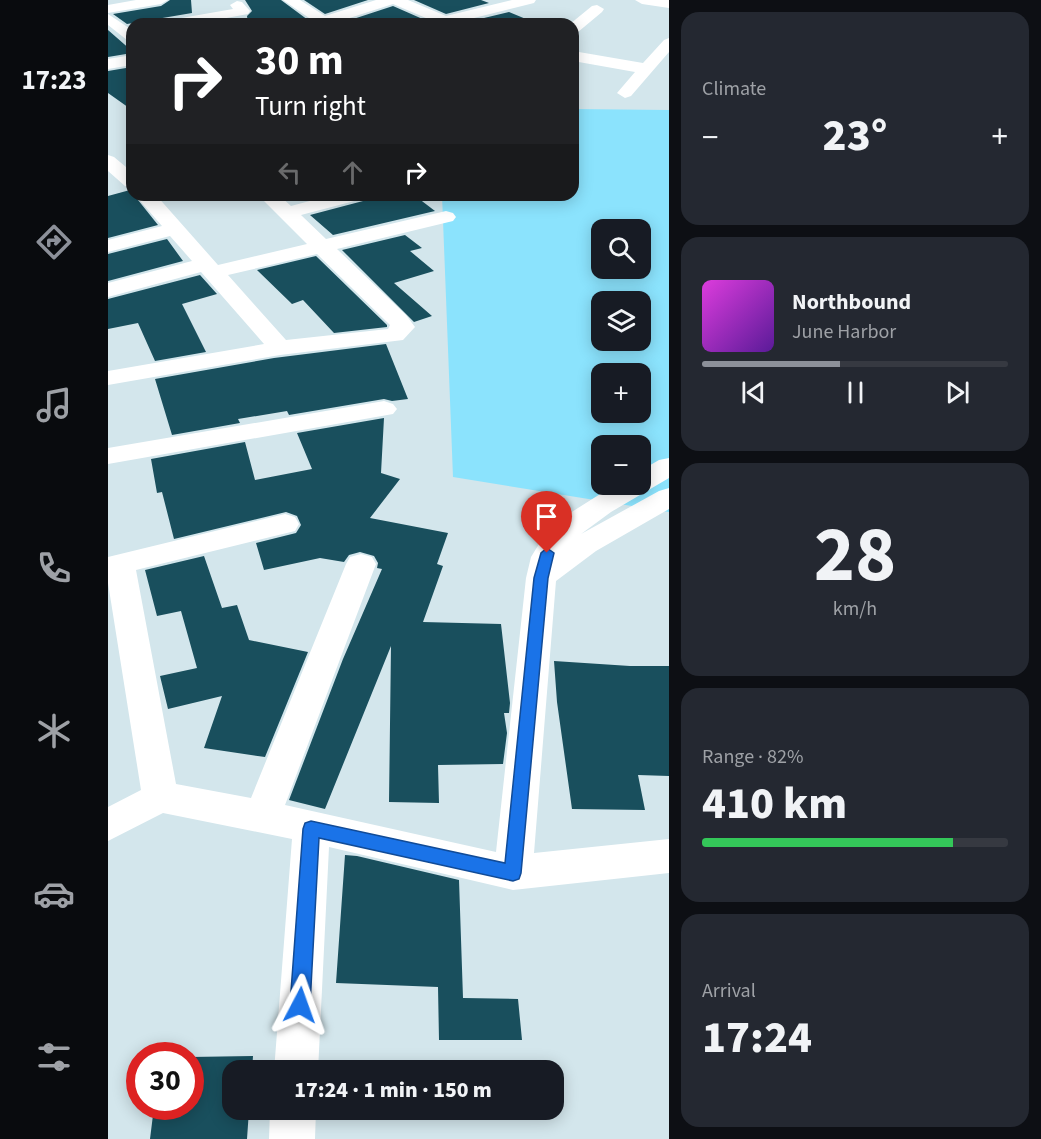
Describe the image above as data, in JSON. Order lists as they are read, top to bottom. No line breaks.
{"page":{"tabs":"17:23","tile":["Climate",["28","km/h"],["Range · 82%","410 km"],["Arrival","17:24"]],"turn":["30 m","Turn right"],"heat":["−","23°","+"],"map_buttons":["+","−"],"song":["Northbound","June Harbor"],"limit":"30","trip":"17:24 · 1 min · 150 m"}}
